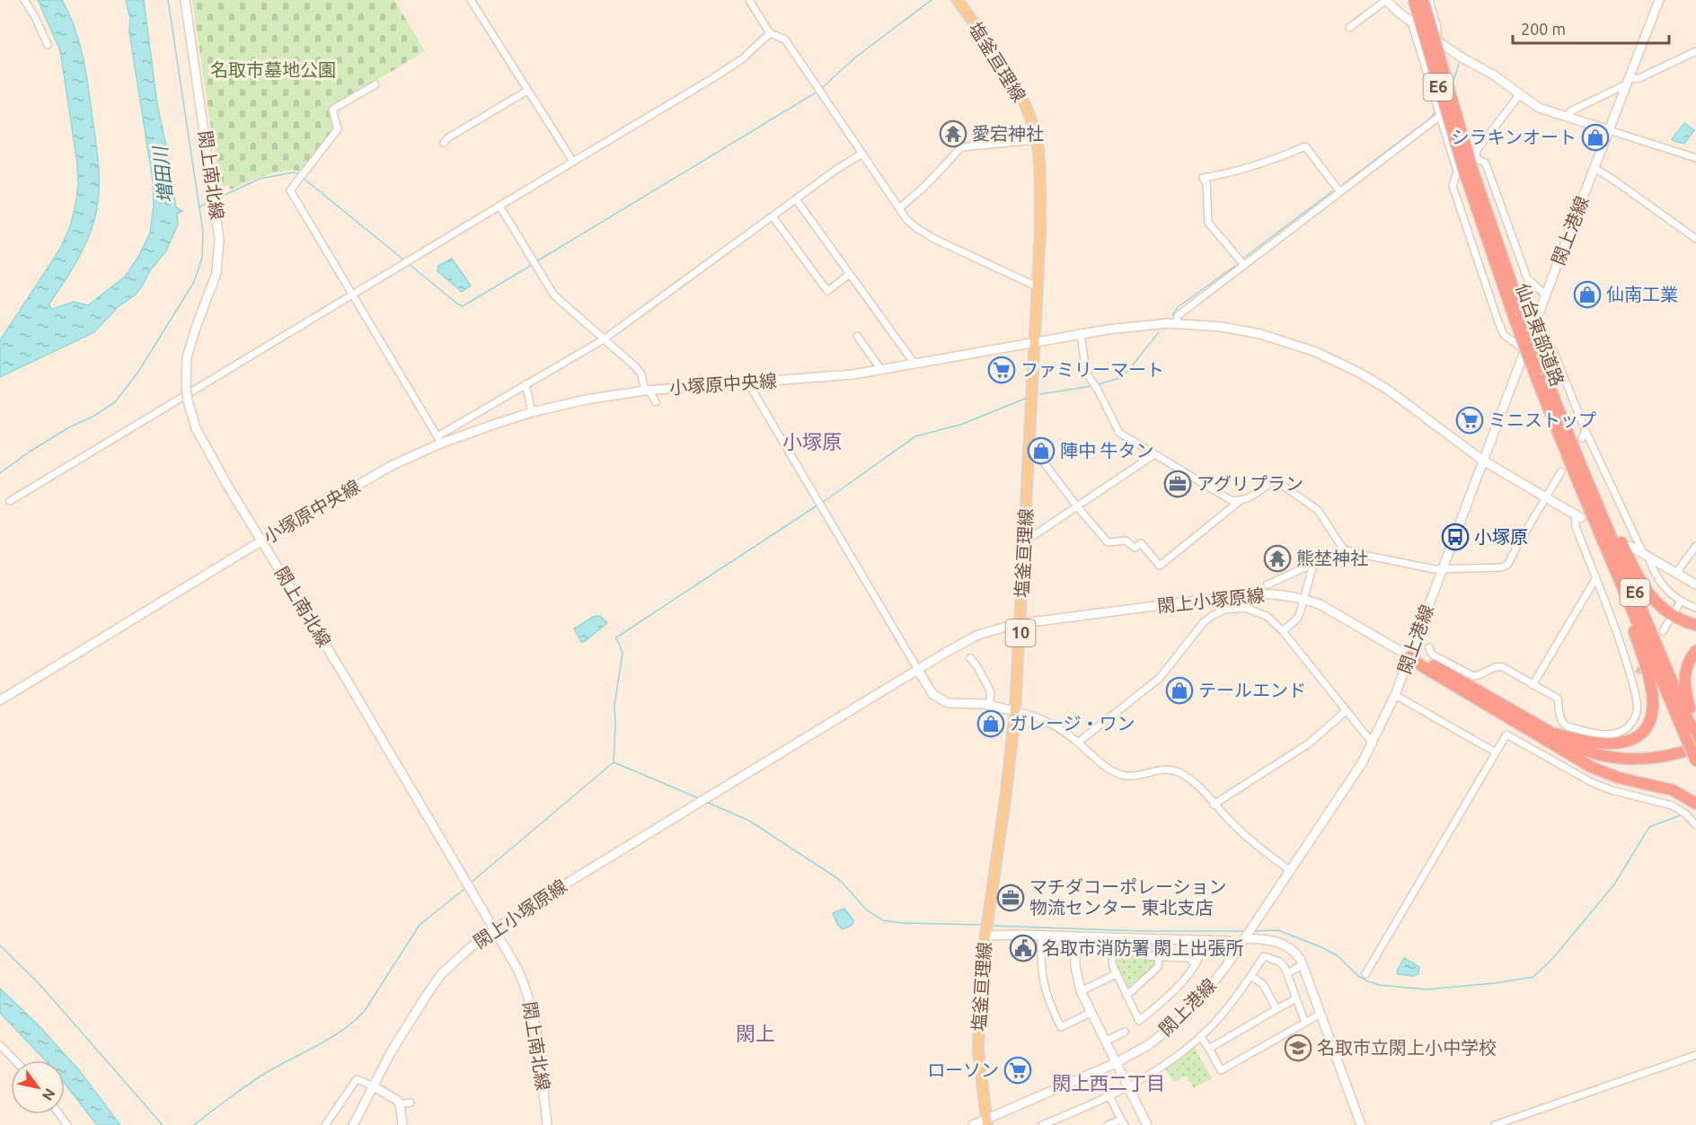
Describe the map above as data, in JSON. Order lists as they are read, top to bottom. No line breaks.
{"streets":{"highway":["E6","仙台東部道路"],"main road":["塩釜亘理線","10"],"street":["閖上南北線","閖上港線","小塚原中央線","閖上小塚原線"]},"crossings":[["塩釜亘理線","閖上港線"],["塩釜亘理線","小塚原中央線"],["閖上南北線","小塚原中央線"],["閖上南北線","閖上小塚原線"],["閖上港線","小塚原中央線"],["閖上港線","閖上小塚原線"]],"districts":["小塚原","閖上","閖上西二丁目"],"water":["増田川"],"parks":["名取市墓地公園"],"places":{"temple":["愛宕神社","熊埜神社"],"shop":["シラキンオート","仙南工業","陣中 牛タン","テールエンド","ガレージ・ワン"],"supermarket":["ファミリーマート","ミニストップ","ローソン"],"office":["アグリプラン","マチダコーポレーション 物流センター 東北支店"],"bus stop":["小塚原"],"public building":["名取市消防署 閖上出張所"],"school or university":["名取市立閖上小中学校"]},"scale_bar":"200 m","north":"bottom right"}
